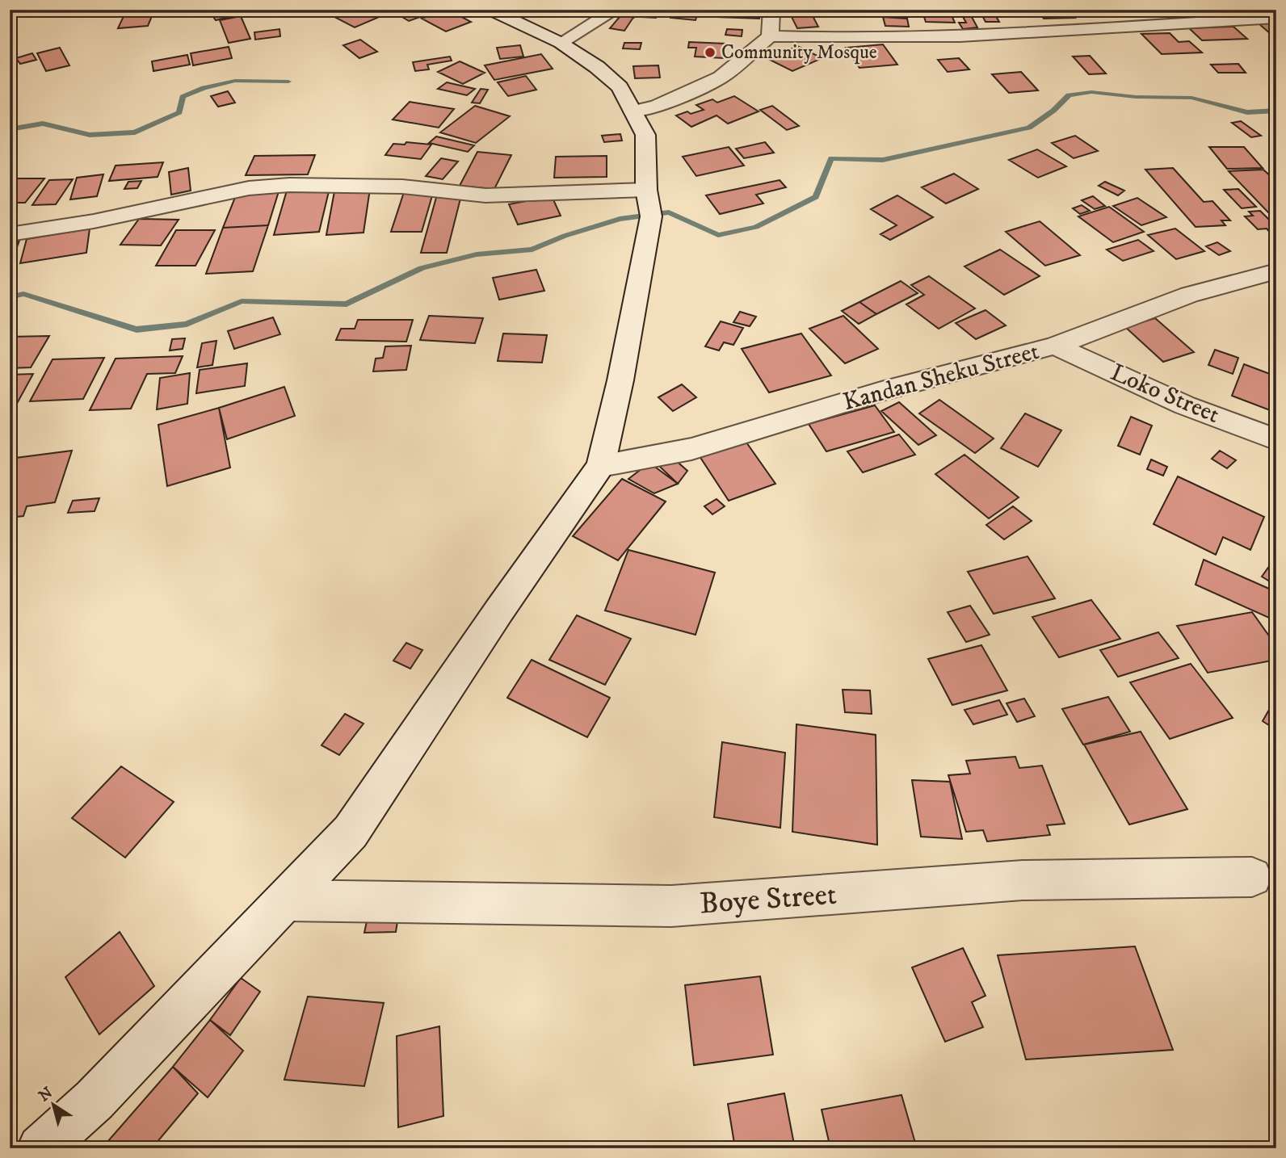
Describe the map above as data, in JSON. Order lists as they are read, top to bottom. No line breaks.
{"streets":{"street":["Kandan Sheku Street","Loko Street","Boye Street"]},"crossings":[["Kandan Sheku Street","Loko Street"]],"places":["Community Mosque"],"north":"top left"}
